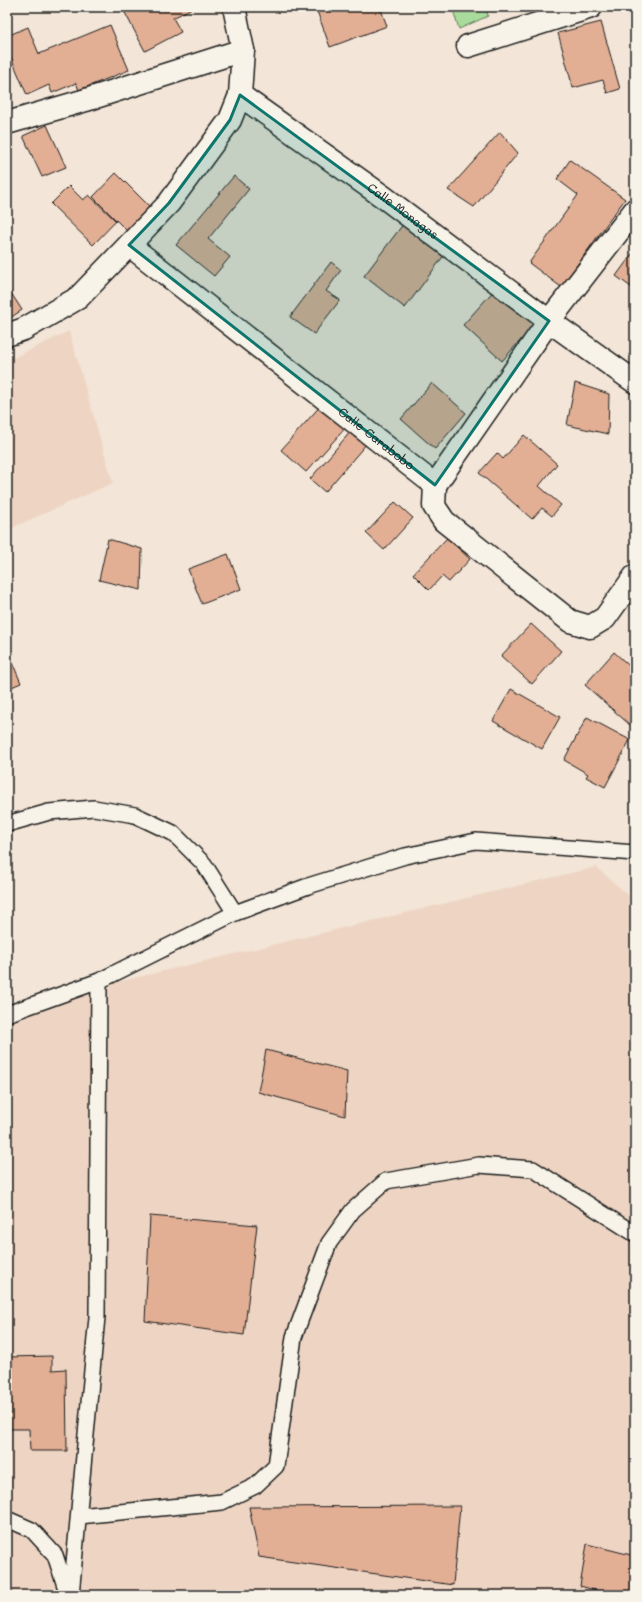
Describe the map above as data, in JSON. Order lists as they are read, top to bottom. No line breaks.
{"streets":{"street":["Calle Monagas","Calle Carabobo"]}}
